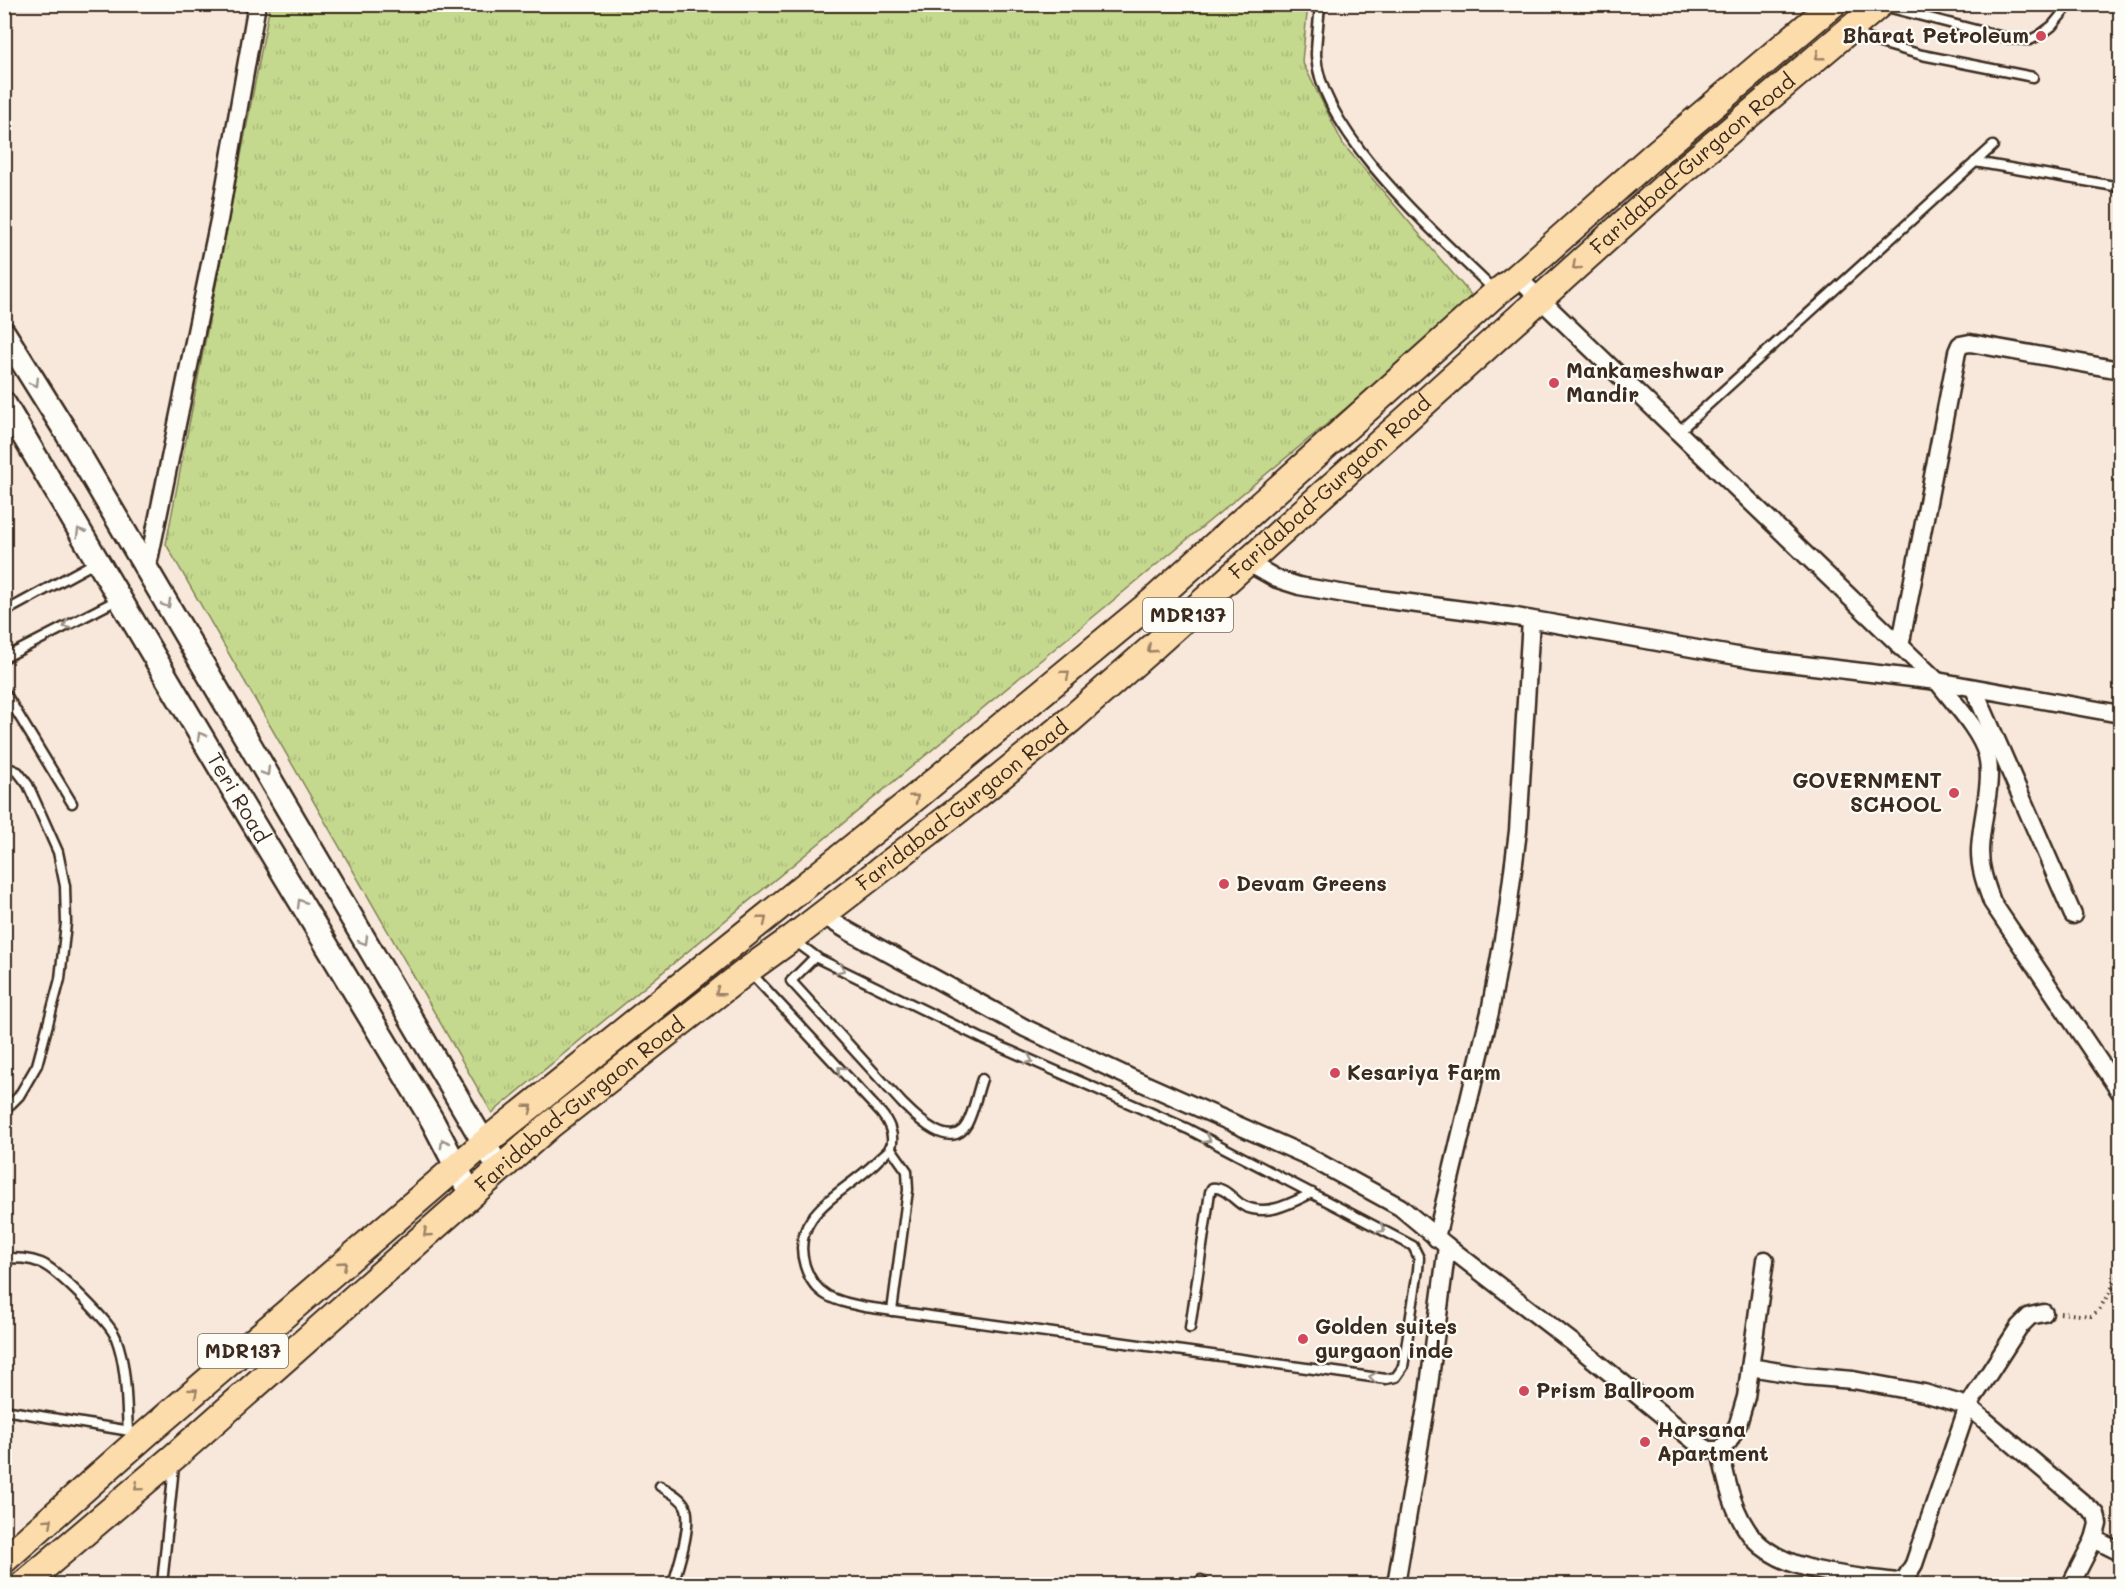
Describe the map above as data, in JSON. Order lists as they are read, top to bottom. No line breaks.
{"streets":{"main road":["Faridabad-Gurgaon Road","MDR137"],"street":["Teri Road"]},"crossings":[["Faridabad-Gurgaon Road","Teri Road"]],"places":["Bharat Petroleum","Mankameshwar Mandir","GOVERNMENT SCHOOL","Devam Greens","Kesariya Farm","Golden suites gurgaon inde","Prism Ballroom","Harsana Apartment"]}
